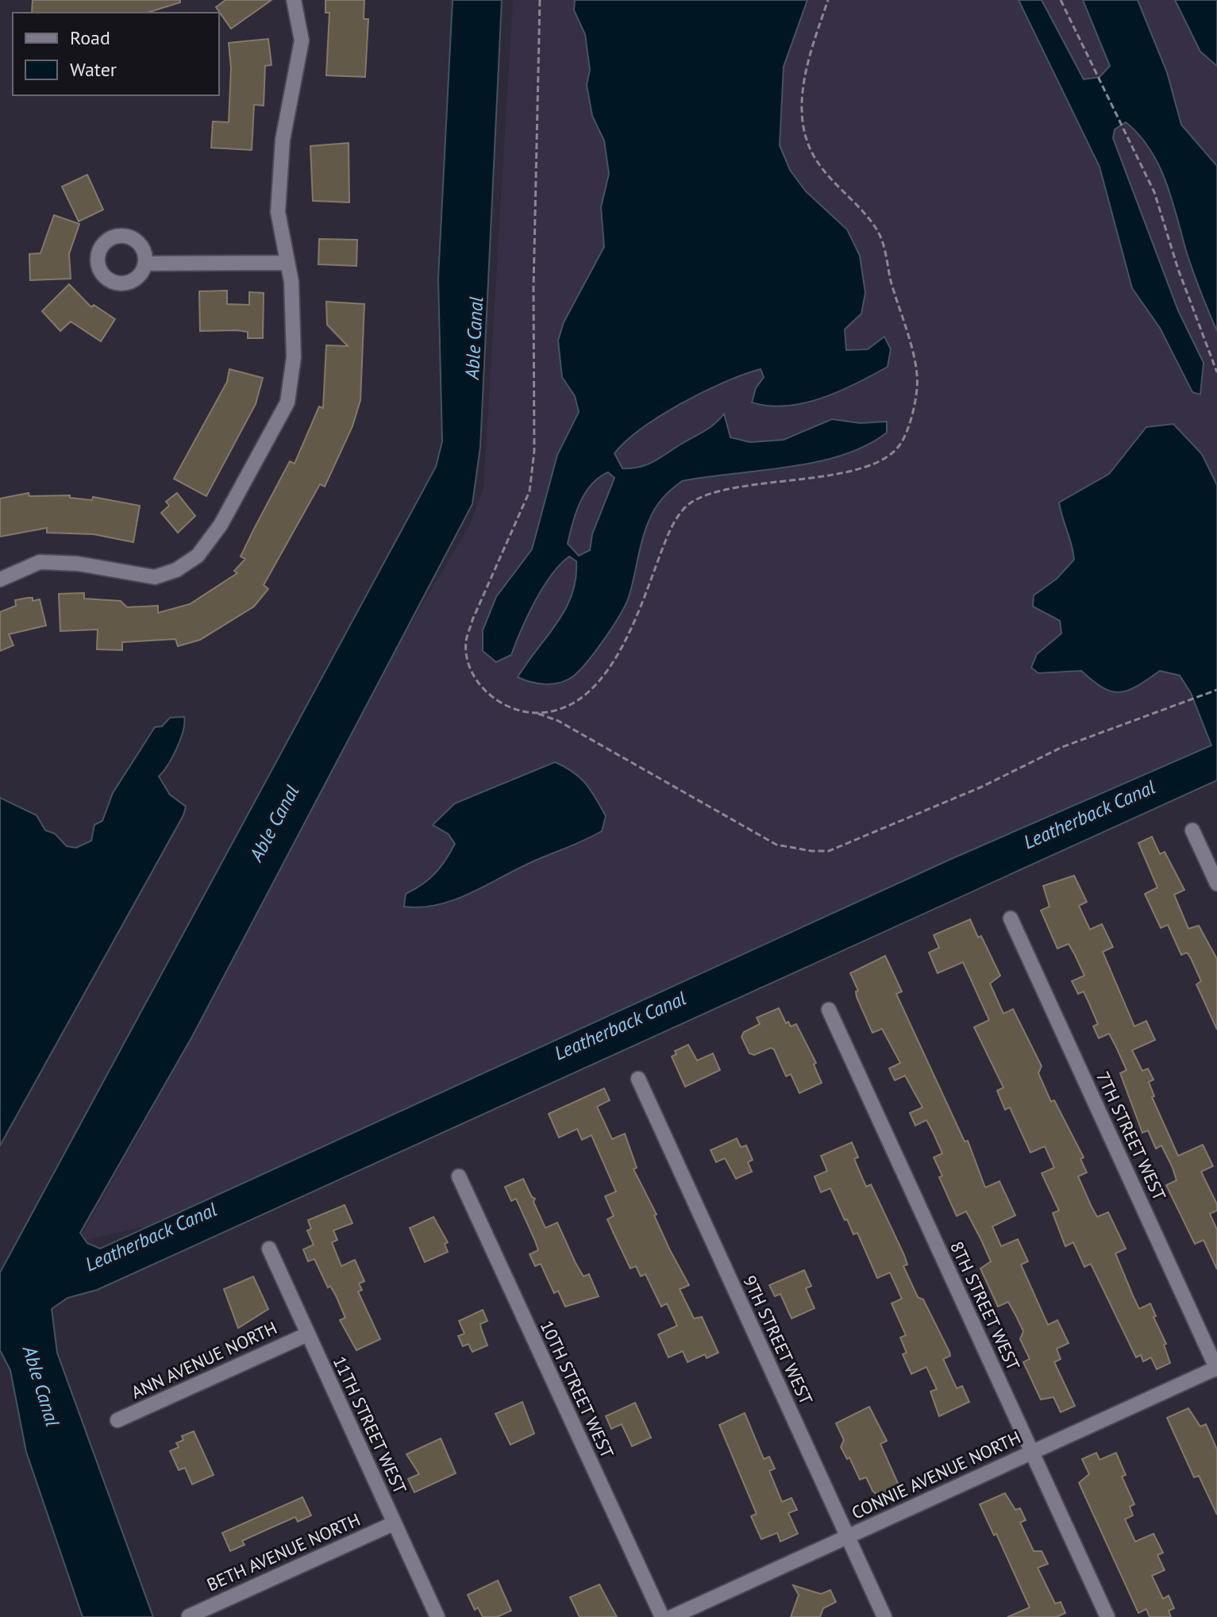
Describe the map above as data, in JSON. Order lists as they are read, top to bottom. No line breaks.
{"streets":{"street":["7TH STREET WEST","8TH STREET WEST","9TH STREET WEST","ANN AVENUE NORTH","10TH STREET WEST","11TH STREET WEST","CONNIE AVENUE NORTH","BETH AVENUE NORTH"]},"crossings":[["7TH STREET WEST","CONNIE AVENUE NORTH"],["8TH STREET WEST","CONNIE AVENUE NORTH"],["9TH STREET WEST","CONNIE AVENUE NORTH"],["ANN AVENUE NORTH","11TH STREET WEST"],["11TH STREET WEST","BETH AVENUE NORTH"]],"water":["Able Canal","Leatherback Canal"],"legend":["Road","Water"]}
